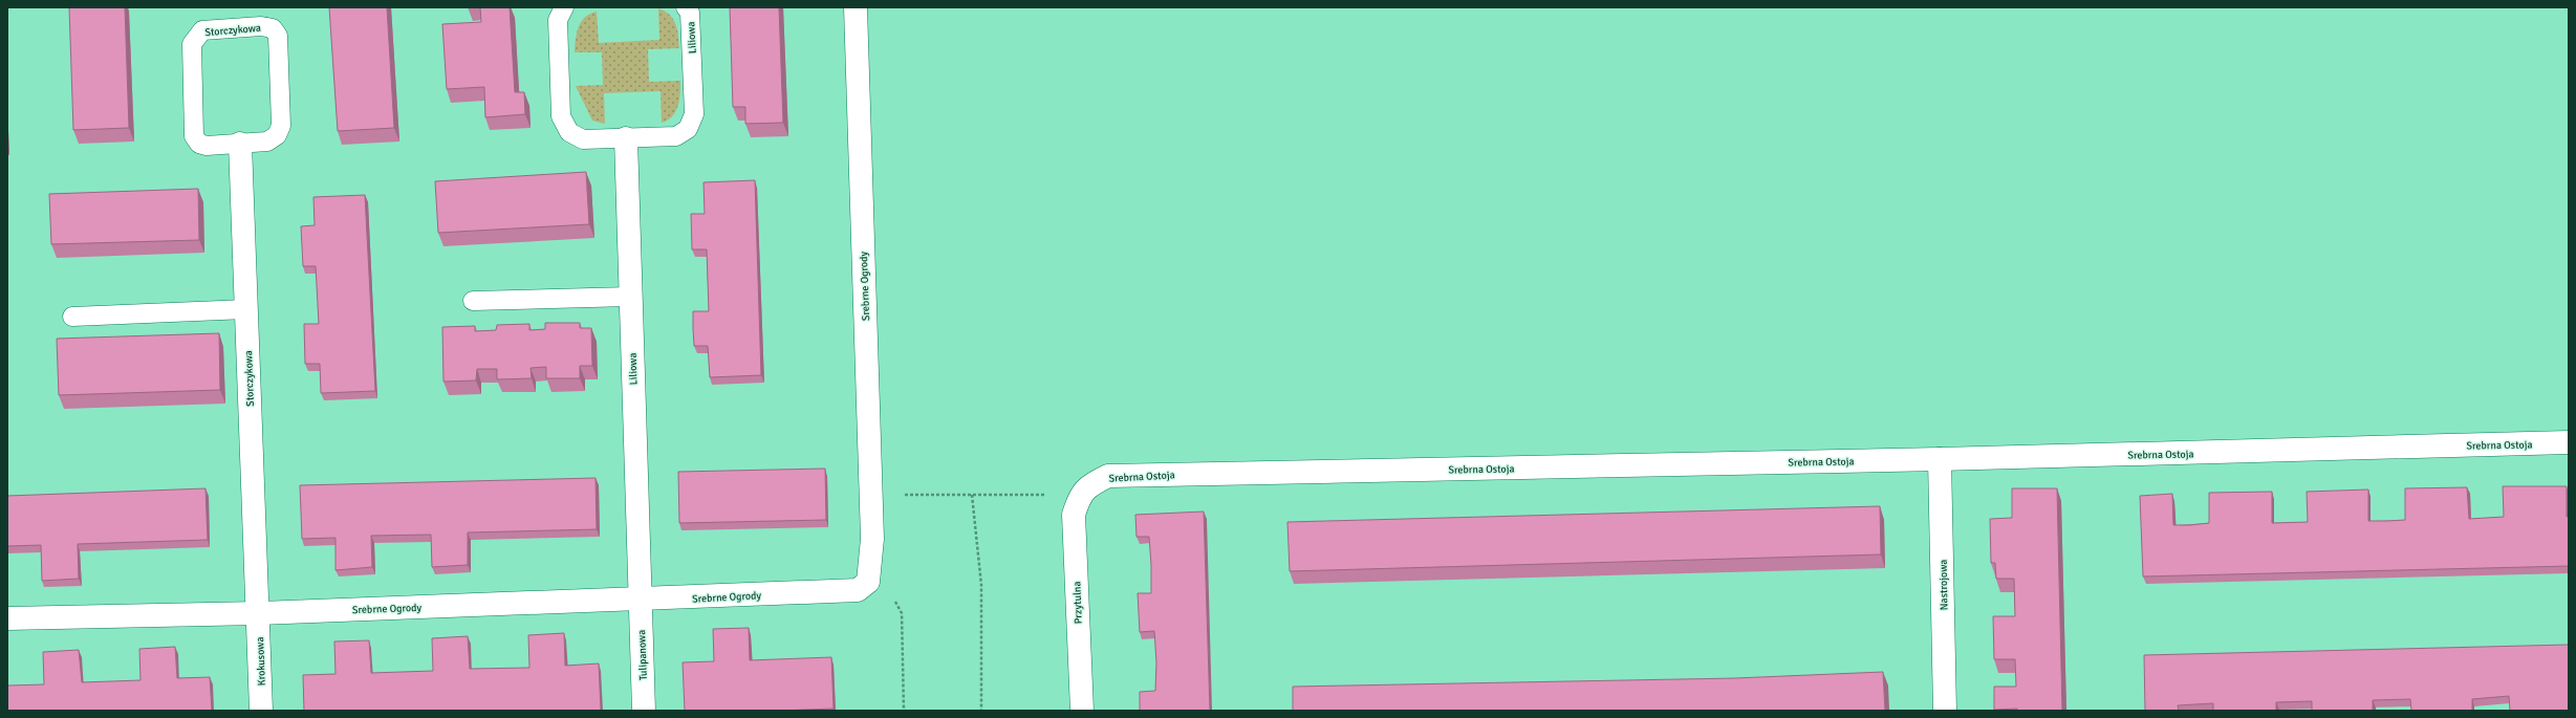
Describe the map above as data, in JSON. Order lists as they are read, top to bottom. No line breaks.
{"streets":{"street":["Storczykowa","Liliowa","Srebrne Ogrody","Srebrna Ostoja","Nastrojowa","Przytulna","Tulipanowa","Krokusowa"]},"crossings":[["Storczykowa","Srebrne Ogrody"],["Storczykowa","Krokusowa"],["Liliowa","Srebrne Ogrody"],["Liliowa","Tulipanowa"],["Srebrne Ogrody","Tulipanowa"],["Srebrne Ogrody","Krokusowa"],["Srebrna Ostoja","Nastrojowa"],["Srebrna Ostoja","Przytulna"]]}
